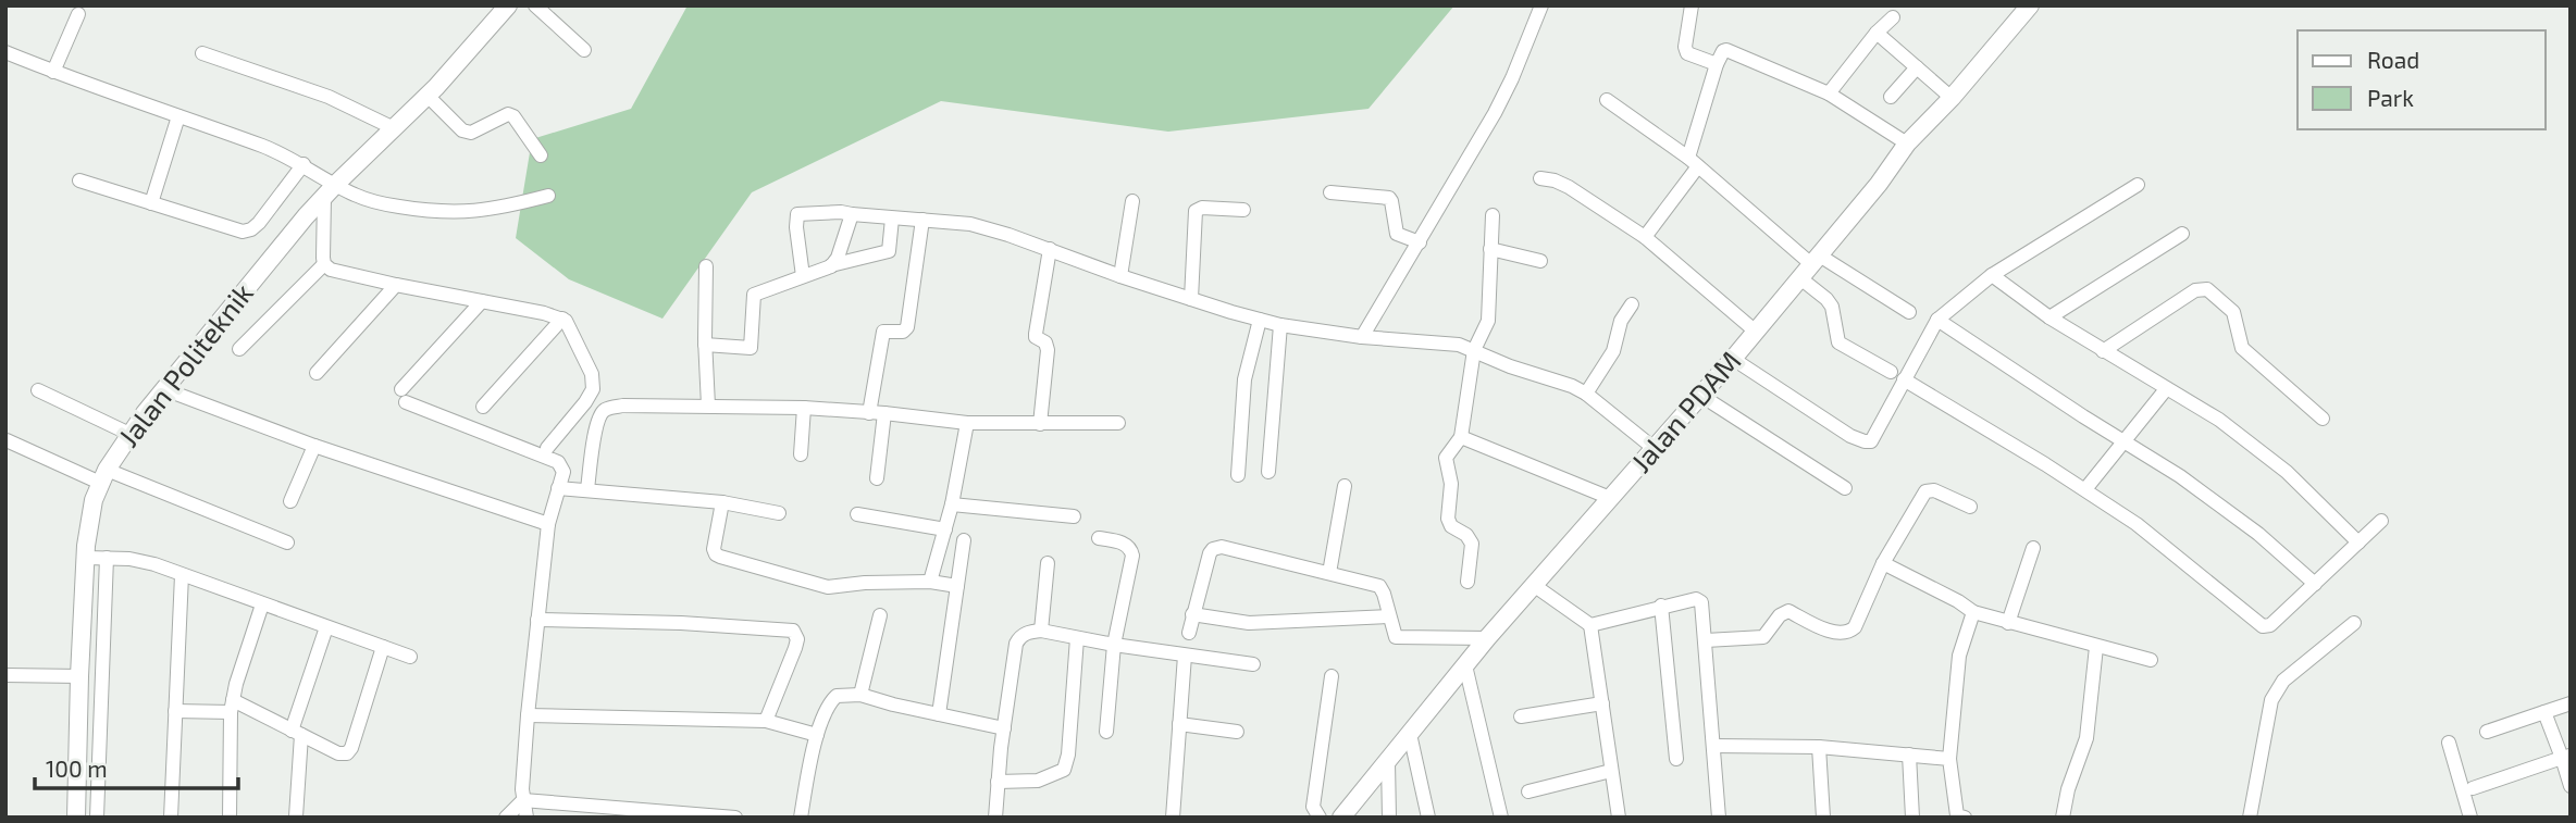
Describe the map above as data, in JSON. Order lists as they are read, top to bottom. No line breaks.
{"streets":{"street":["Jalan Politeknik","Jalan PDAM"]},"legend":["Road","Park"],"scale_bar":"100 m"}
